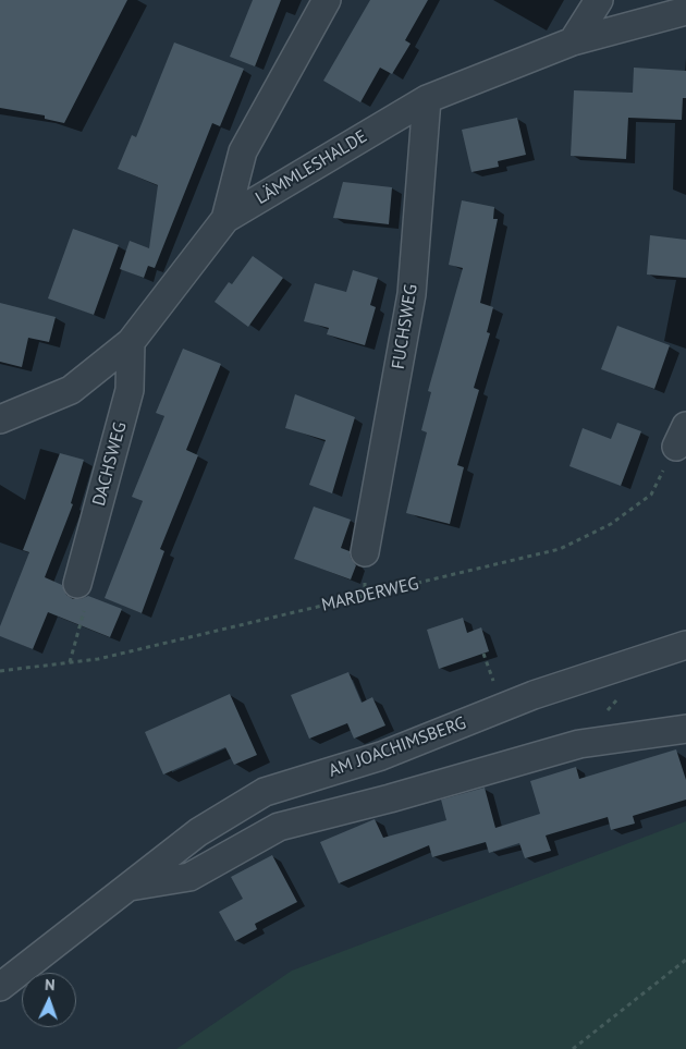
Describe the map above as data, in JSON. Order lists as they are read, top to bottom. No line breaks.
{"streets":{"street":["LÄMMLESHALDE","FUCHSWEG","DACHSWEG","AM JOACHIMSBERG"],"path":["MARDERWEG"]},"crossings":[["LÄMMLESHALDE","FUCHSWEG"],["LÄMMLESHALDE","DACHSWEG"]],"north":"top"}
